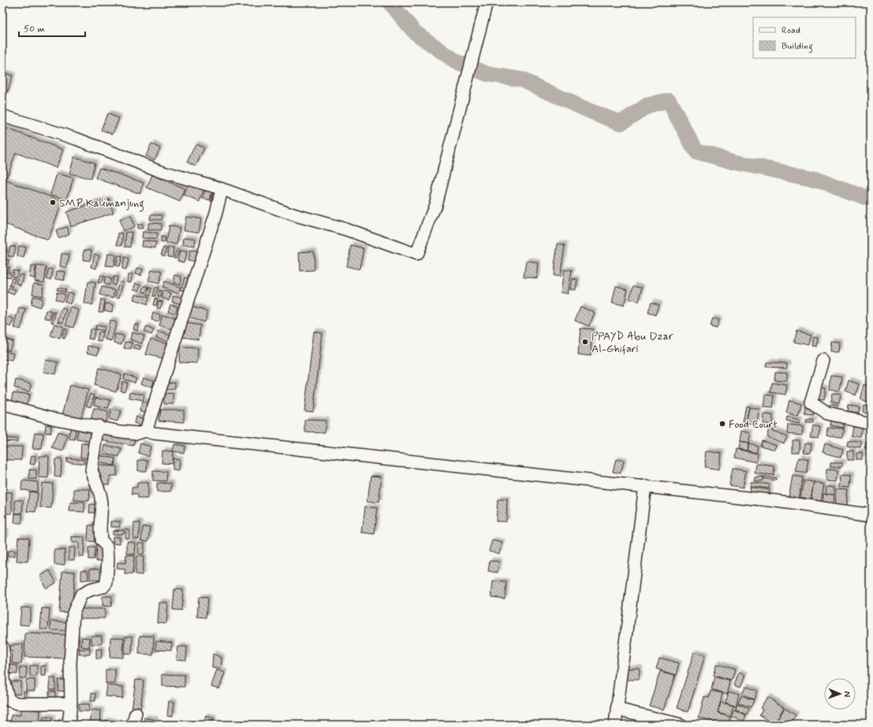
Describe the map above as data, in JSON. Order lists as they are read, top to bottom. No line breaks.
{"places":["SMP Kalimanjung","PPAYD Abu Dzar Al-Ghifari","Food Court"],"legend":["Road","Building"],"scale_bar":"50 m","north":"right"}
